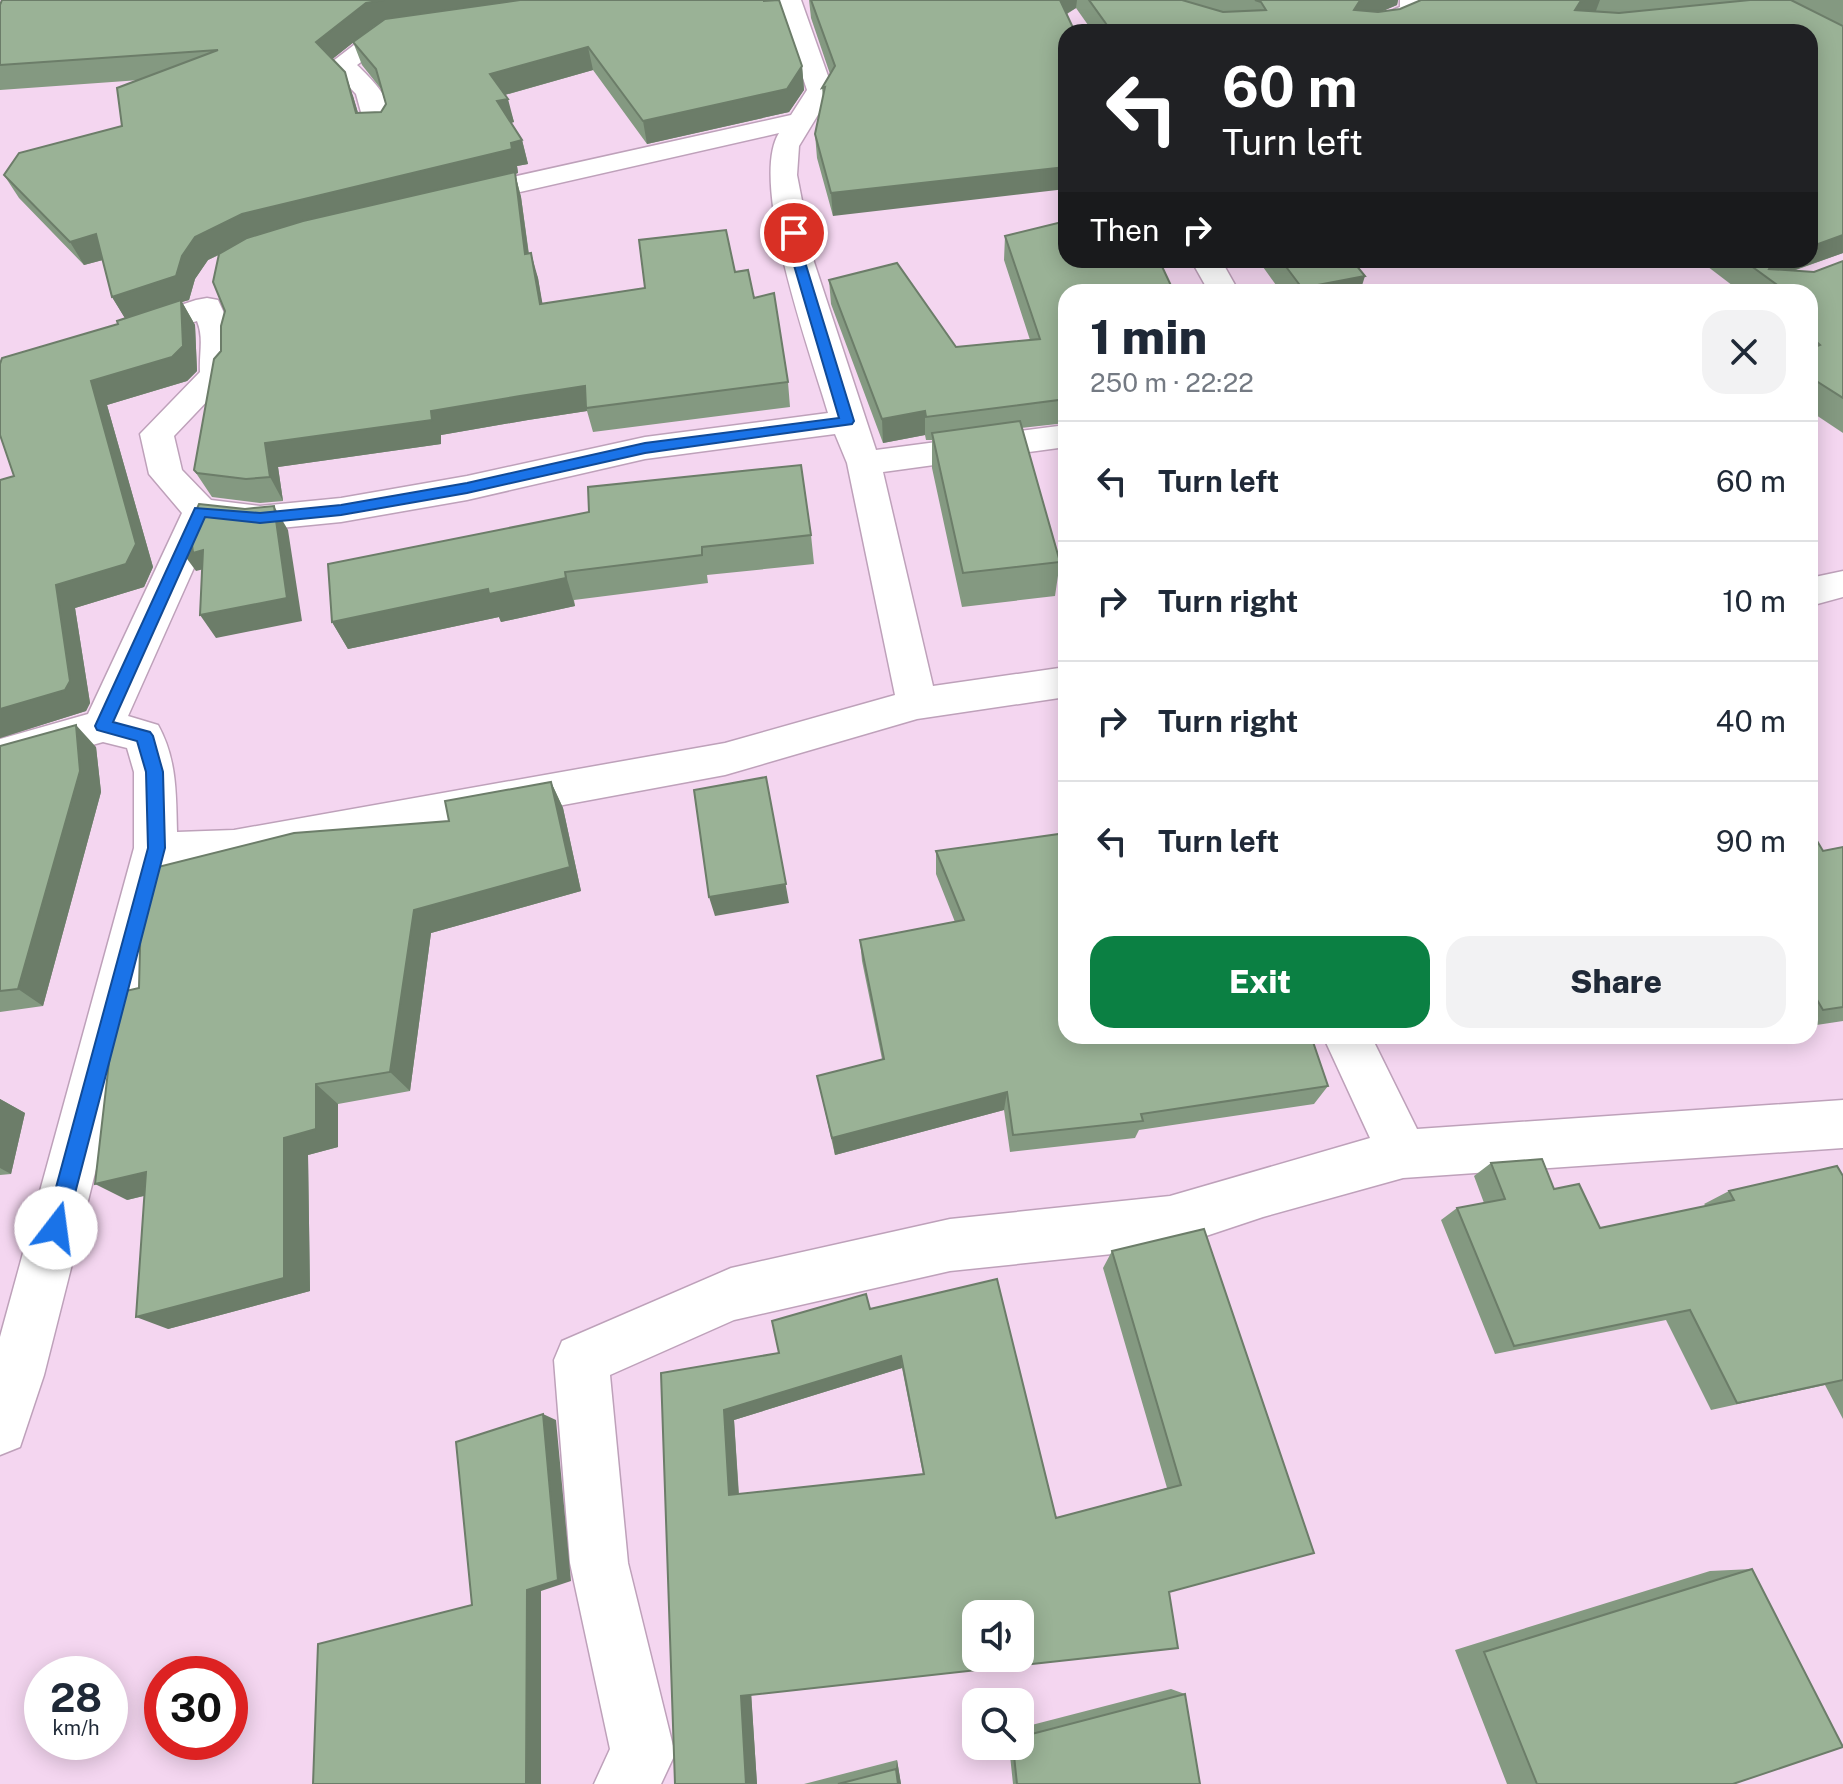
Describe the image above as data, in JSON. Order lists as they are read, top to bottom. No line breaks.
{"page":{"turn":["60 m","Turn left"],"then":"Then","heading":["1 min","250 m · 22:22"],"list":[{"name":"Turn left","value":"60 m"},{"name":"Turn right","value":"10 m"},{"name":"Turn right","value":"40 m"},{"name":"Turn left","value":"90 m"}],"buttons":["Exit","Share"],"speed":"28 km/h","limit":"30"}}
